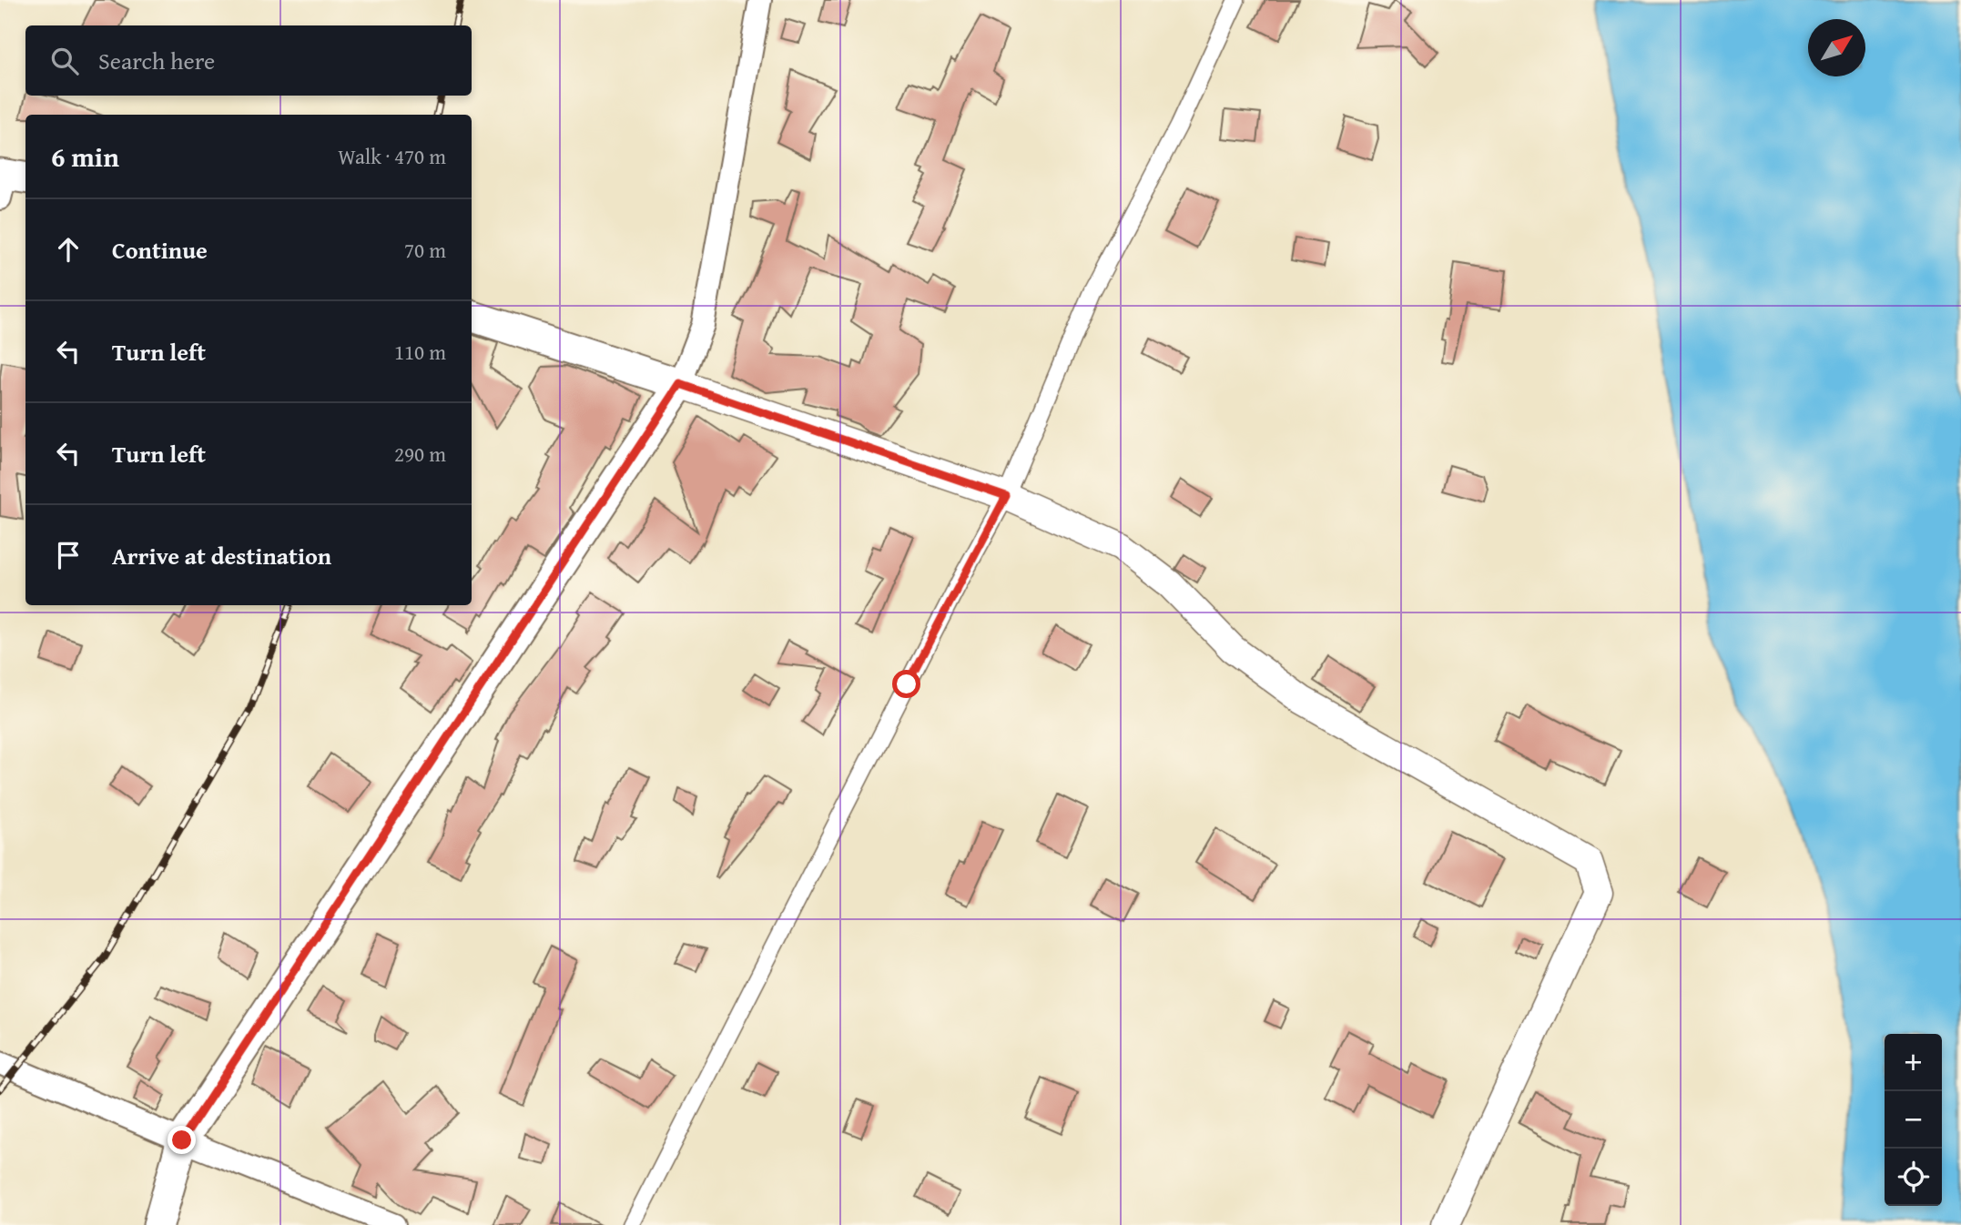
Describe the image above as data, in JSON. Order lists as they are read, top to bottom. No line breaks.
{"north":"top right","page":{"search":"Search here","heading":["6 min","Walk · 470 m"],"list":[["Continue","70 m"],["Turn left","110 m"],["Turn left","290 m"],"Arrive at destination"],"map_buttons":["+","−"]}}
